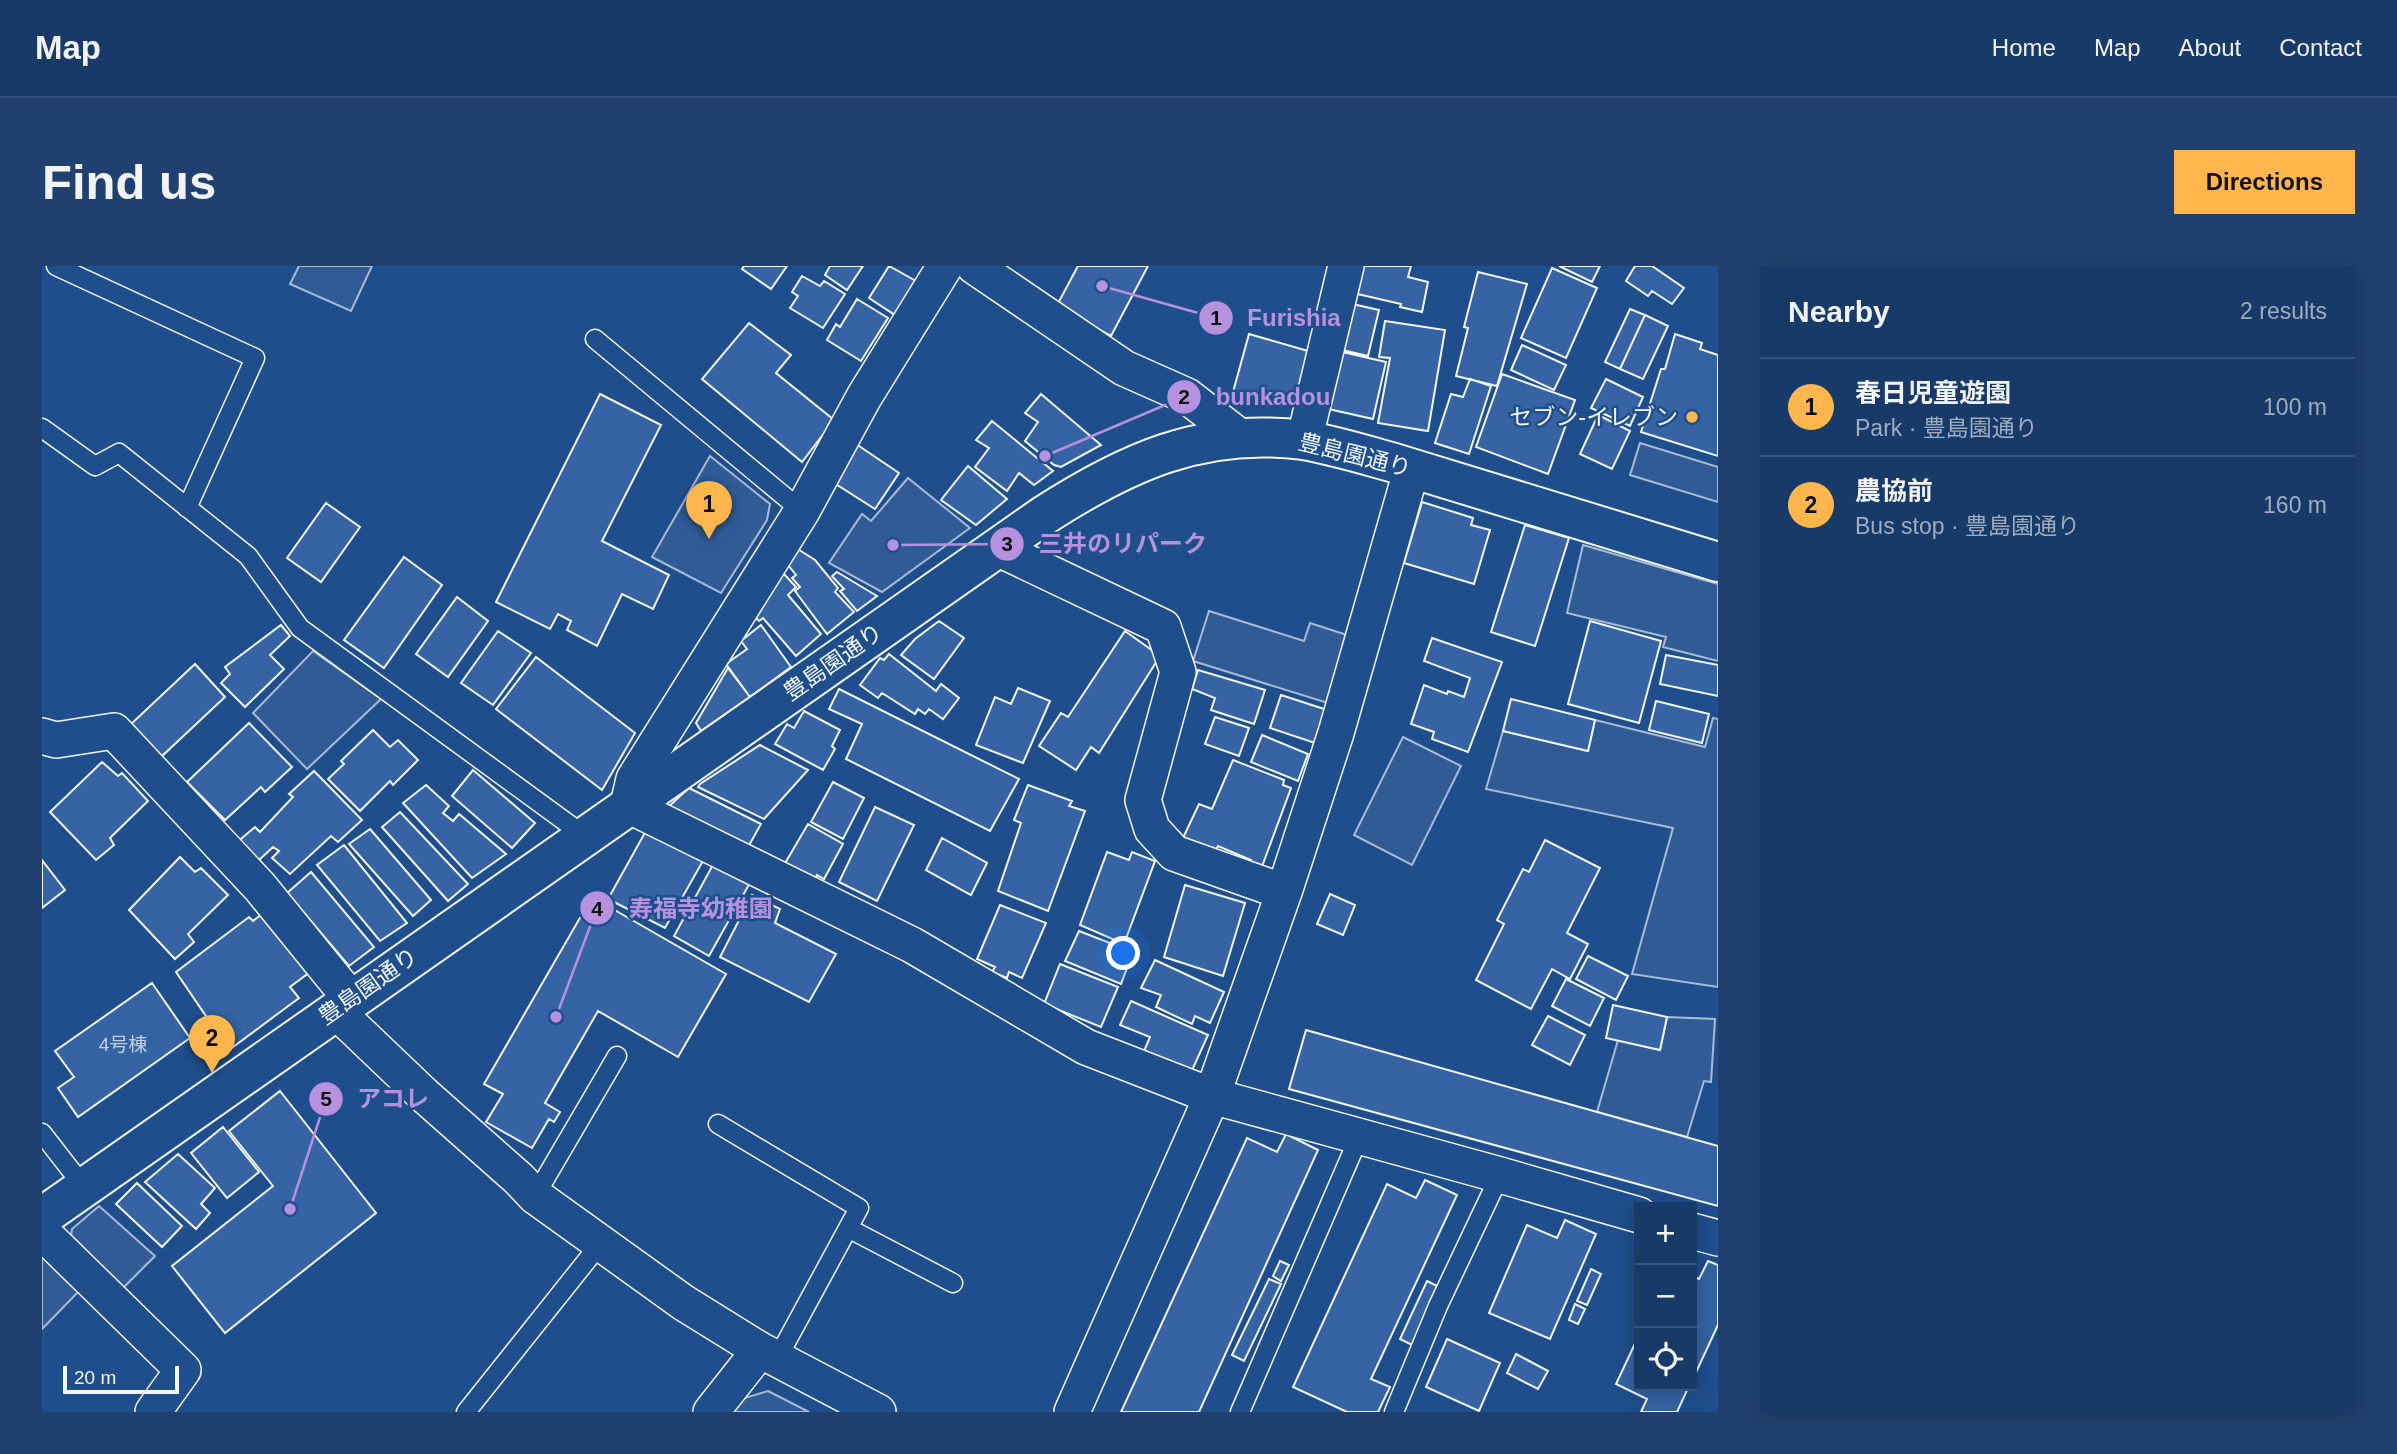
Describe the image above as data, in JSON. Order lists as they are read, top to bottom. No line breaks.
{"streets":{"street":["豊島園通り"]},"places":["Furishia","セブン-イレブン","bunkadou","三井のリパーク","寿福寺幼稚園","アコレ"],"house_numbers":["4号棟"],"scale_bar":"20 m","page":{"header":"Map","nav":["Home","Map","About","Contact"],"buttons":"Directions","title":"Find us","heading":["Nearby","2 results"],"list":[{"mark":"1","name":"春日児童遊園","note":"Park · 豊島園通り","value":"100 m"},{"mark":"2","name":"農協前","note":"Bus stop · 豊島園通り","value":"160 m"}],"pins":["1","2"],"map_buttons":["+","−"],"scale":"20 m"}}
